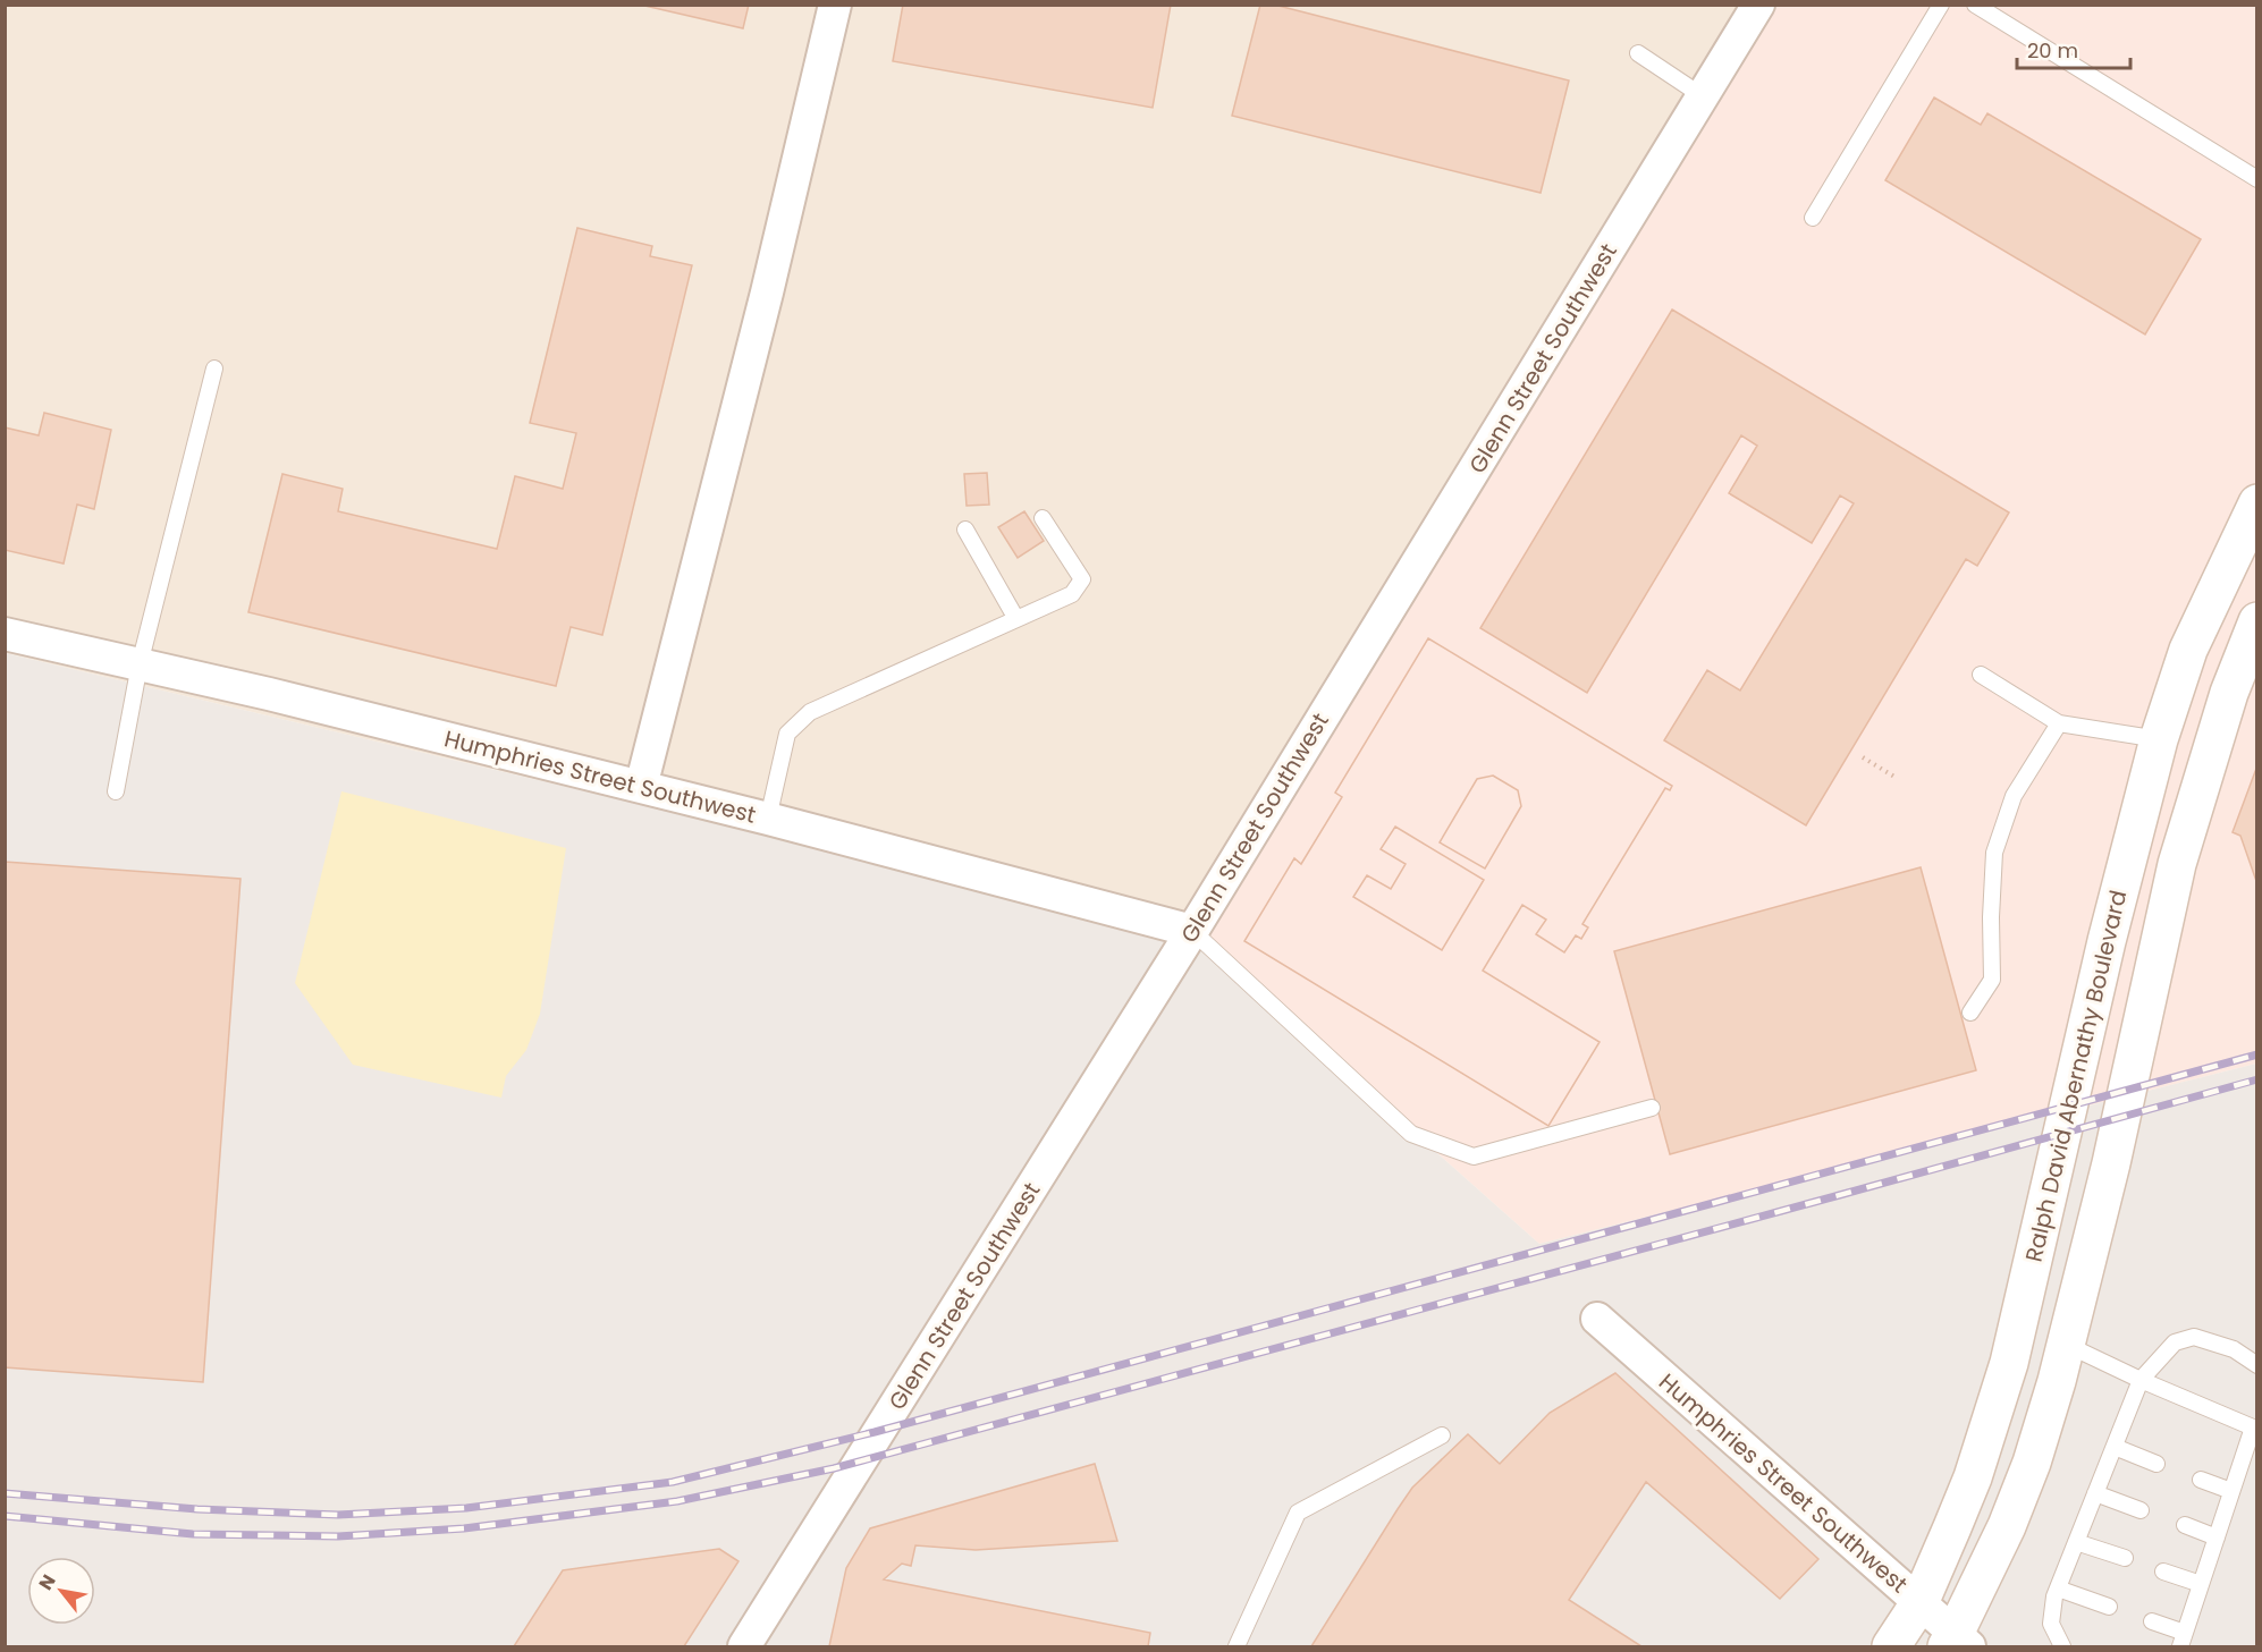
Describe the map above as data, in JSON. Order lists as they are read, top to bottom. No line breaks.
{"streets":{"main road":["Ralph David Abernathy Boulevard"],"street":["Glenn Street Southwest","Humphries Street Southwest"]},"crossings":[["Glenn Street Southwest","Humphries Street Southwest"],["Humphries Street Southwest","Ralph David Abernathy Boulevard"]],"scale_bar":"20 m","north":"top left"}
